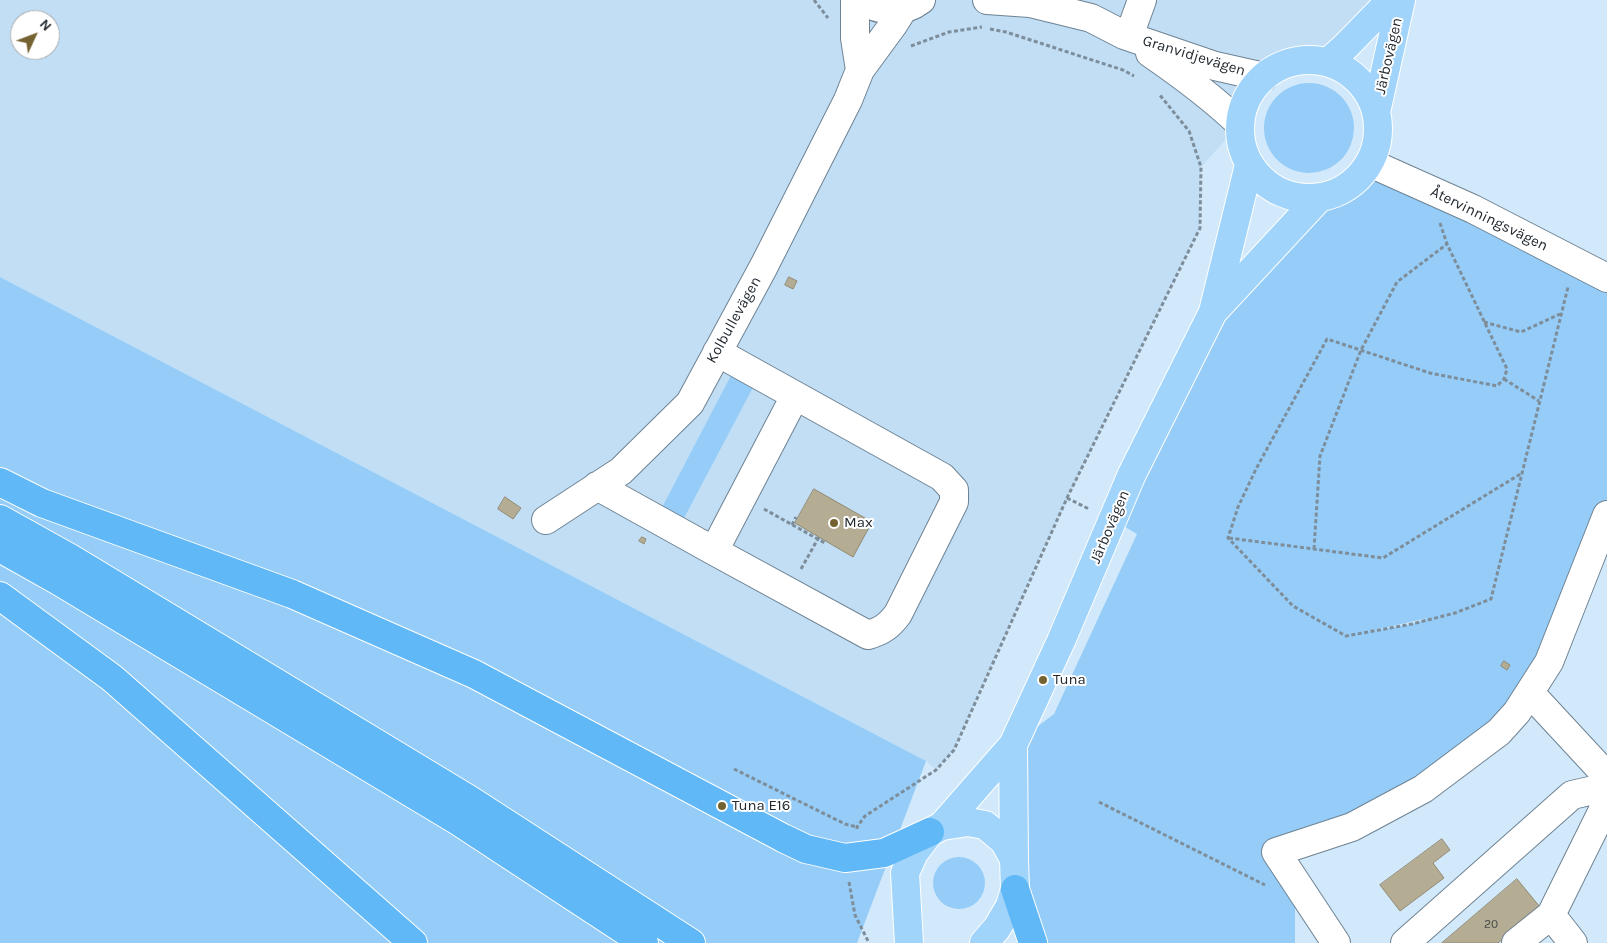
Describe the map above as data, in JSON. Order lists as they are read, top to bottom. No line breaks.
{"streets":{"main road":["Järbovägen"],"street":["Granvidjevägen","Återvinningsvägen","Kolbullevägen"]},"crossings":[["Granvidjevägen","Järbovägen"],["Granvidjevägen","Återvinningsvägen"],["Järbovägen","Återvinningsvägen"]],"places":["Max","Tuna","Tuna E16"],"house_numbers":["20"],"north":"top right"}
